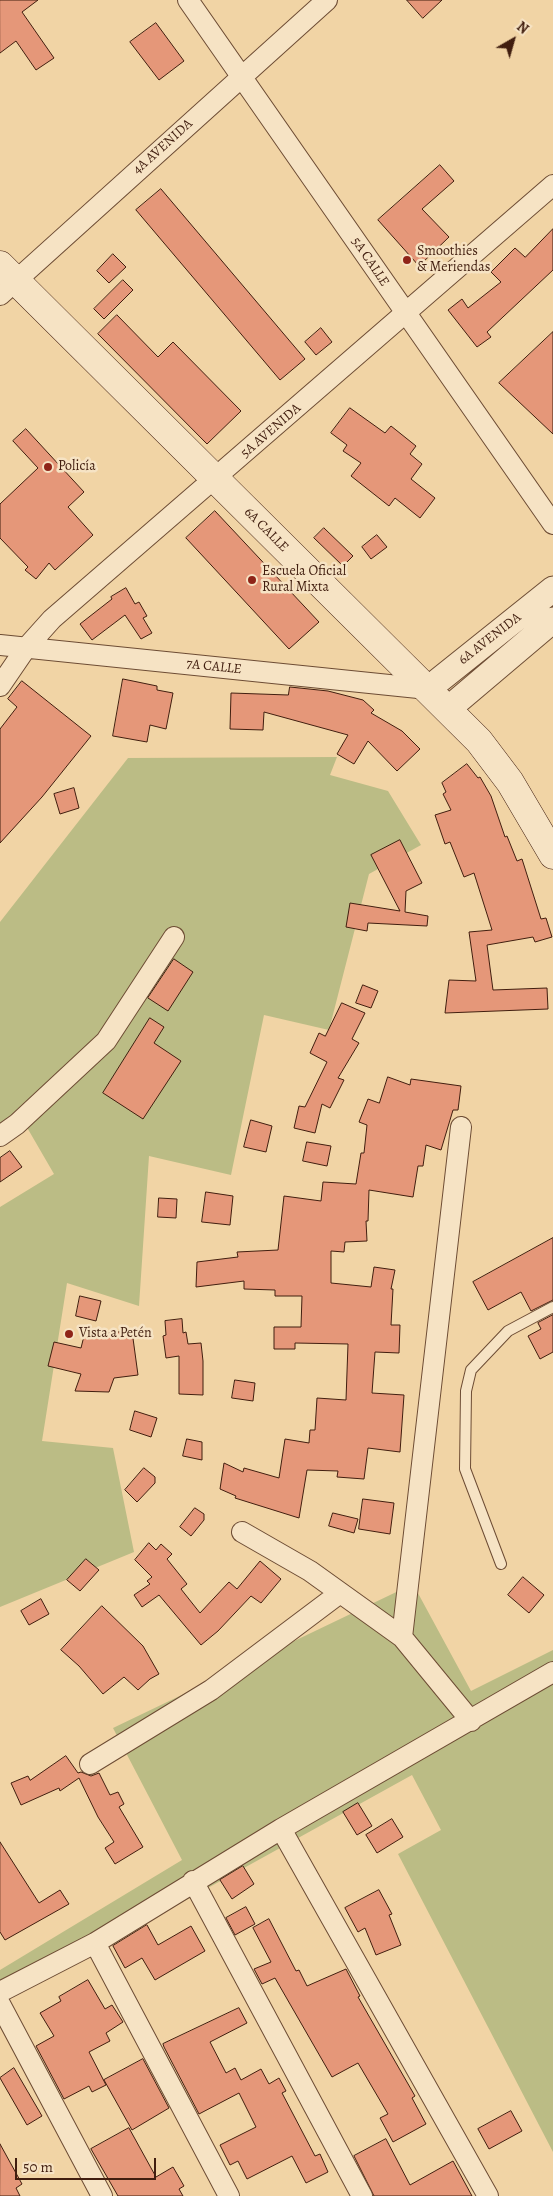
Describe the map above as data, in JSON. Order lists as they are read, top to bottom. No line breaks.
{"streets":{"main road":["6A CALLE"],"street":["4A AVENIDA","5A CALLE","5A AVENIDA","6A AVENIDA","7A CALLE"]},"crossings":[["4A AVENIDA","5A CALLE"],["4A AVENIDA","6A CALLE"],["5A CALLE","5A AVENIDA"],["5A AVENIDA","6A CALLE"],["5A AVENIDA","7A CALLE"],["6A CALLE","6A AVENIDA"],["6A CALLE","7A CALLE"],["6A AVENIDA","7A CALLE"]],"places":["Smoothies & Meriendas","Policía","Escuela Oficial Rural Mixta","Vista a Petén"],"scale_bar":"50 m","north":"top right"}
